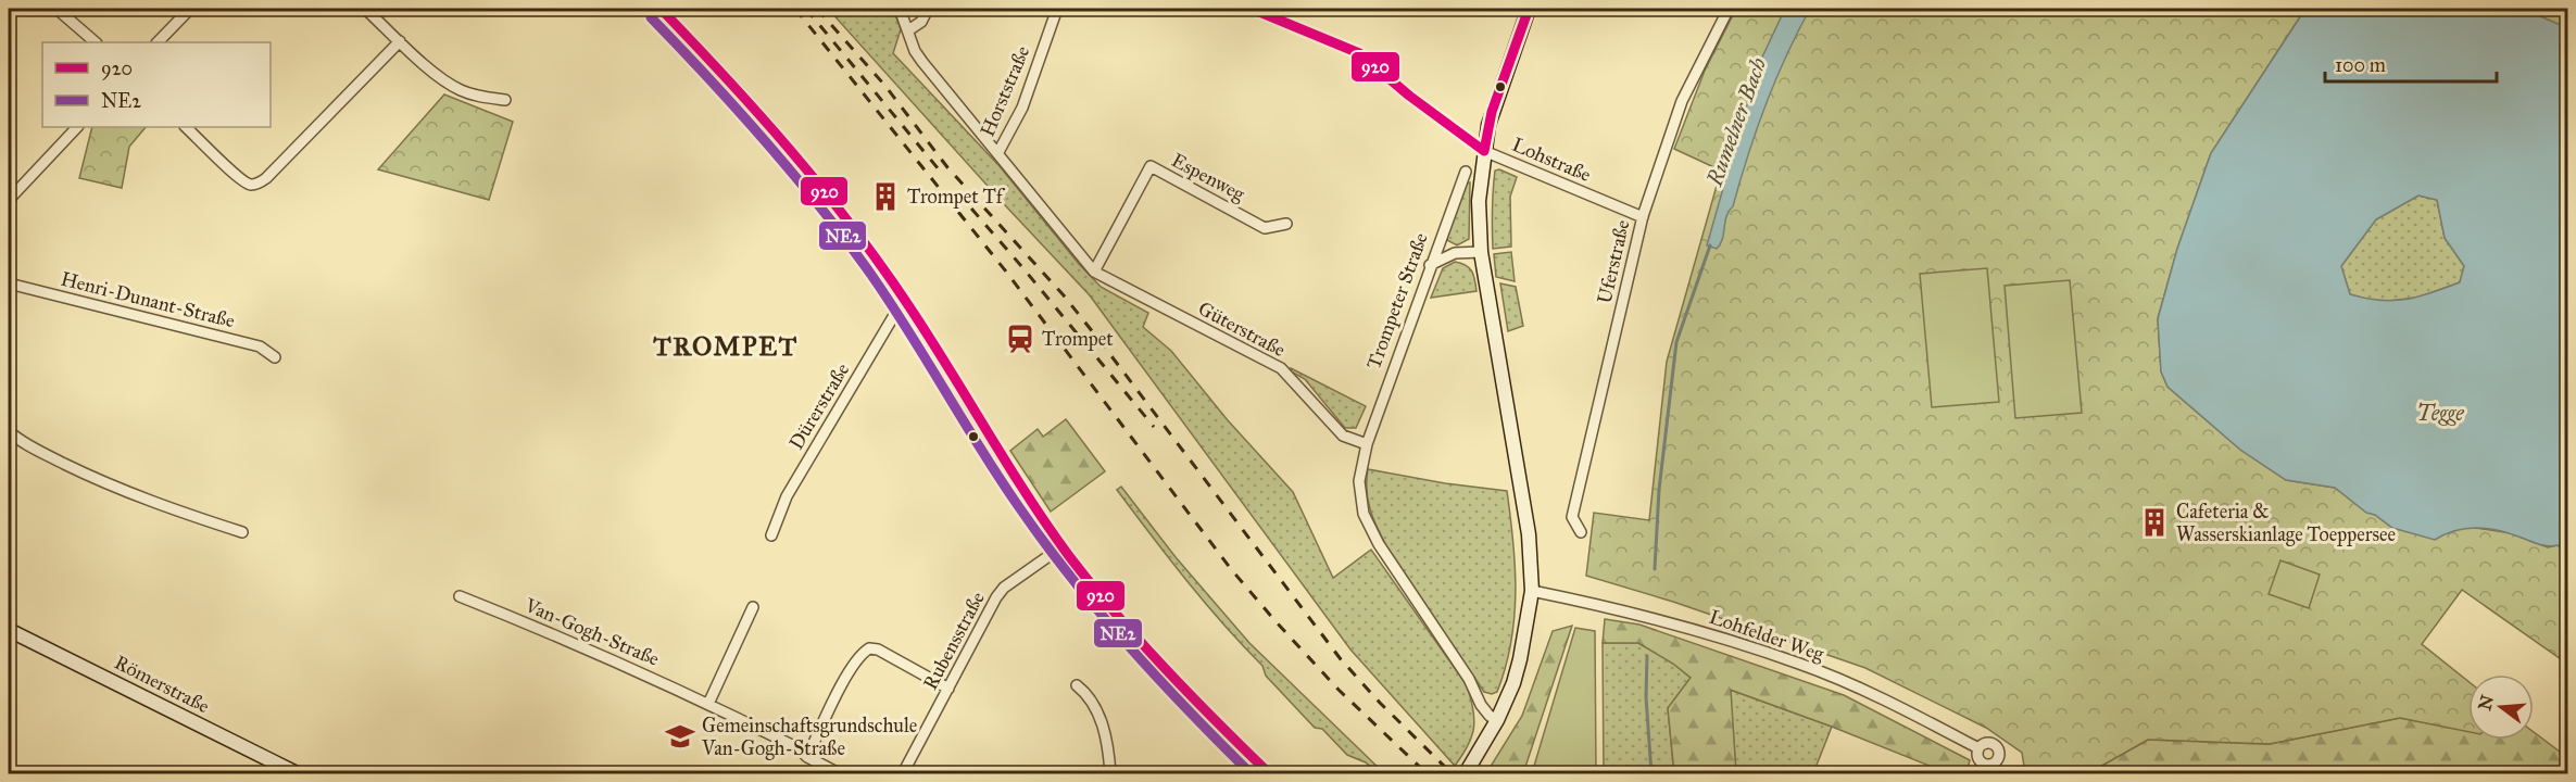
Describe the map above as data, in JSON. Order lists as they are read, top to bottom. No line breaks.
{"streets":{"street":["Horststraße","Lohstraße","Espenweg","Uferstraße","Henri-Dunant-Straße","Trompeter Straße","Güterstraße","Dürerstraße","Van-Gogh-Straße","Lohfelder Weg","Rubensstraße","Römerstraße"]},"crossings":[["Horststraße","Güterstraße"],["Lohstraße","Uferstraße"],["Espenweg","Güterstraße"],["Trompeter Straße","Güterstraße"]],"districts":["TROMPET"],"water":["Rumelner Bach","Tegge"],"places":{"building":["Trompet Tf","Cafeteria & Wasserskianlage Toeppersee"],"station":["Trompet"],"school or university":["Gemeinschaftsgrundschule Van-Gogh-Straße"]},"lines":["transit line 920","transit line NE2"],"legend":["920","NE2"],"scale_bar":"100 m","north":"left"}
